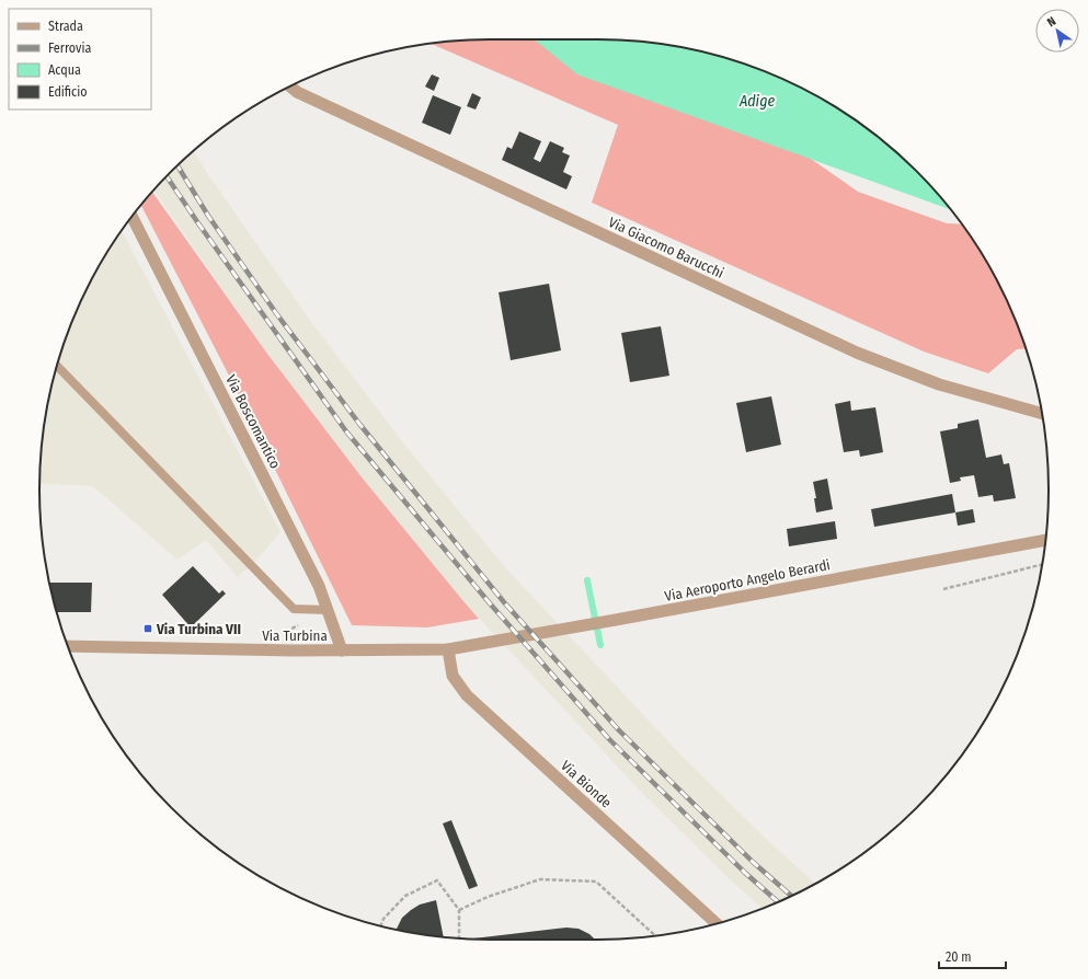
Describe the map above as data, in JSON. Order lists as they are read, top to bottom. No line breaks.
{"streets":{"street":["Via Giacomo Barucchi","Via Boscomantico","Via Aeroporto Angelo Berardi","Via Turbina","Via Bionde"]},"crossings":[["Via Boscomantico","Via Turbina"],["Via Aeroporto Angelo Berardi","Via Turbina"],["Via Aeroporto Angelo Berardi","Via Bionde"],["Via Turbina","Via Bionde"]],"water":["Adige"],"places":{"transit":["Via Turbina VII"]},"legend":["Strada","Ferrovia","Acqua","Edificio"],"scale_bar":"20 m","north":"top left"}
